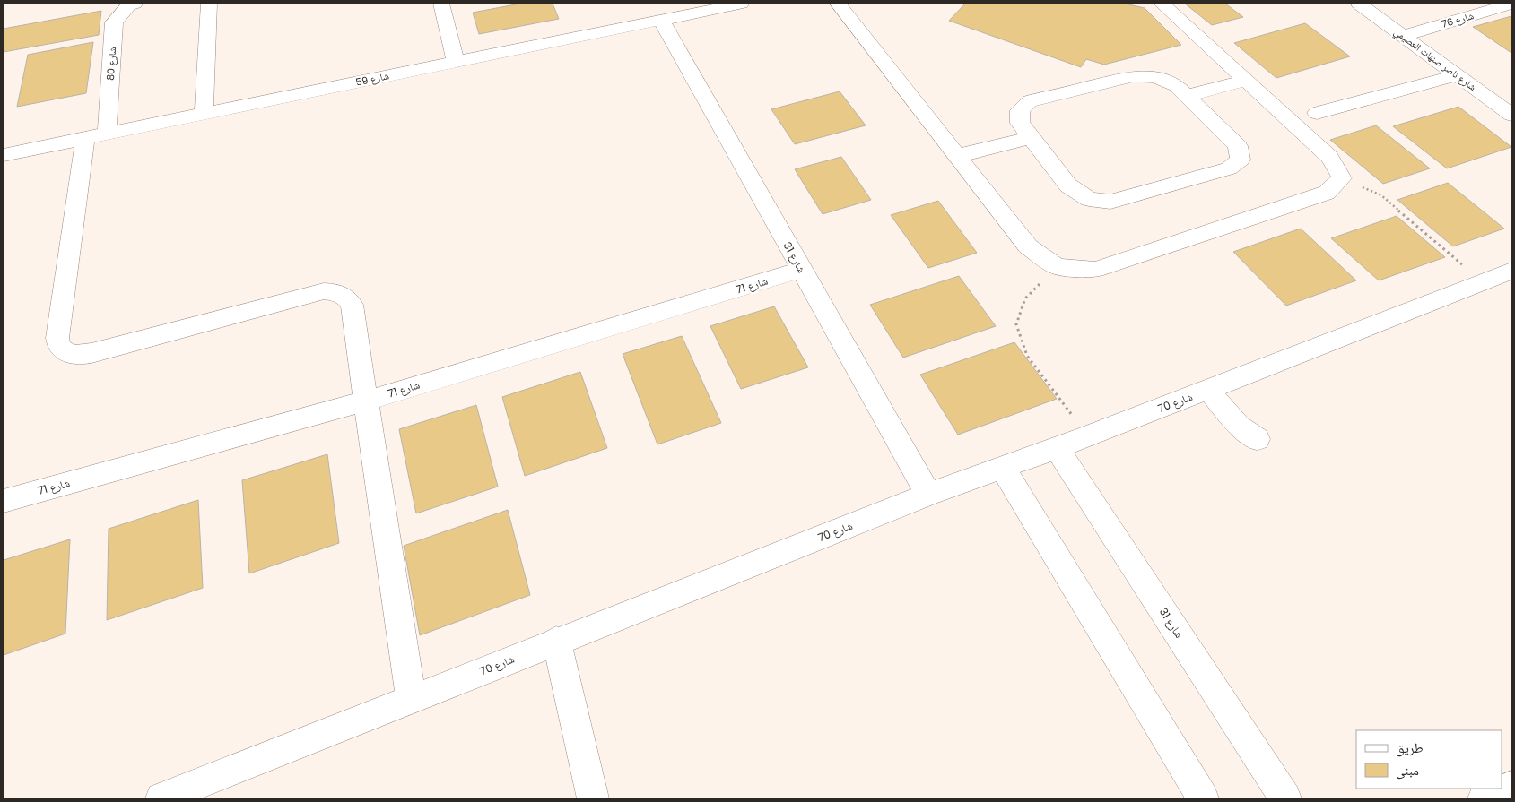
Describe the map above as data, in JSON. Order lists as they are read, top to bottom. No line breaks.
{"streets":{"street":["شارع 76","شارع ناصر صنهات العصيمي","شارع 80","شارع 59","شارع 31","شارع 71","شارع 70"]},"crossings":[["شارع 76","شارع ناصر صنهات العصيمي"],["شارع 80","شارع 59"],["شارع 80","شارع 71"],["شارع 80","شارع 70"],["شارع 59","شارع 31"],["شارع 31","شارع 71"],["شارع 31","شارع 70"]],"legend":["طريق","مبنى"]}
